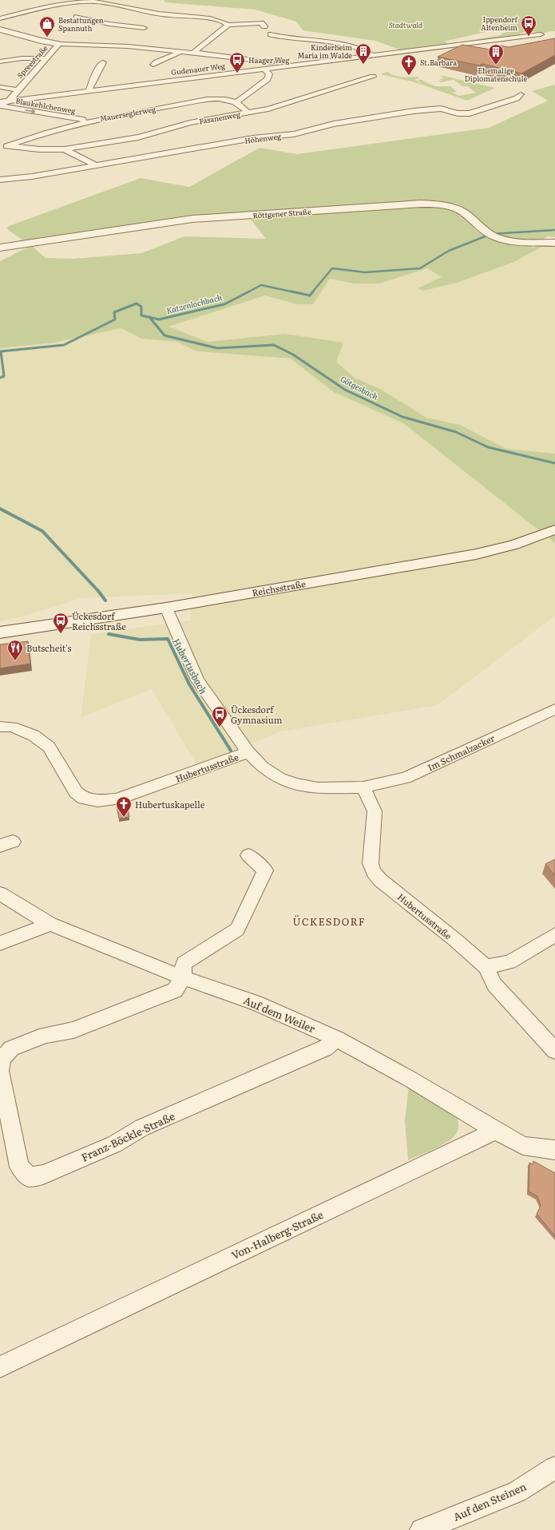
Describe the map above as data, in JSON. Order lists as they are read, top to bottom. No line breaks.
{"streets":{"street":["Spreestraße","Gudenauer Weg","Blaukehlchenweg","Mauerseglerweg","Fasanenweg","Höhenweg","Röttgener Straße","Reichsstraße","Im Schmalzacker","Hubertusstraße","Auf dem Weiler","Franz-Böckle-Straße","Von-Halberg-Straße","Auf den Steinen"]},"crossings":[["Spreestraße","Gudenauer Weg"],["Gudenauer Weg","Blaukehlchenweg"],["Blaukehlchenweg","Mauerseglerweg"],["Im Schmalzacker","Hubertusstraße"],["Auf dem Weiler","Franz-Böckle-Straße"],["Auf dem Weiler","Von-Halberg-Straße"]],"districts":["ÜCKESDORF"],"water":["Katzenlochbach","Götgesbach","Hubertusbach"],"parks":["Stadtwald"],"places":{"bus stop":["Ippendorf Altenheim","Haager Weg","Ückesdorf Reichsstraße","Ückesdorf Gymnasium"],"shop":["Bestattungen Spannuth"],"building":["Kinderheim Maria im Walde","Ehemalige Diplomatenschule"],"church":["St.Barbara","Hubertuskapelle"],"restaurant":["Butscheit's"]}}
